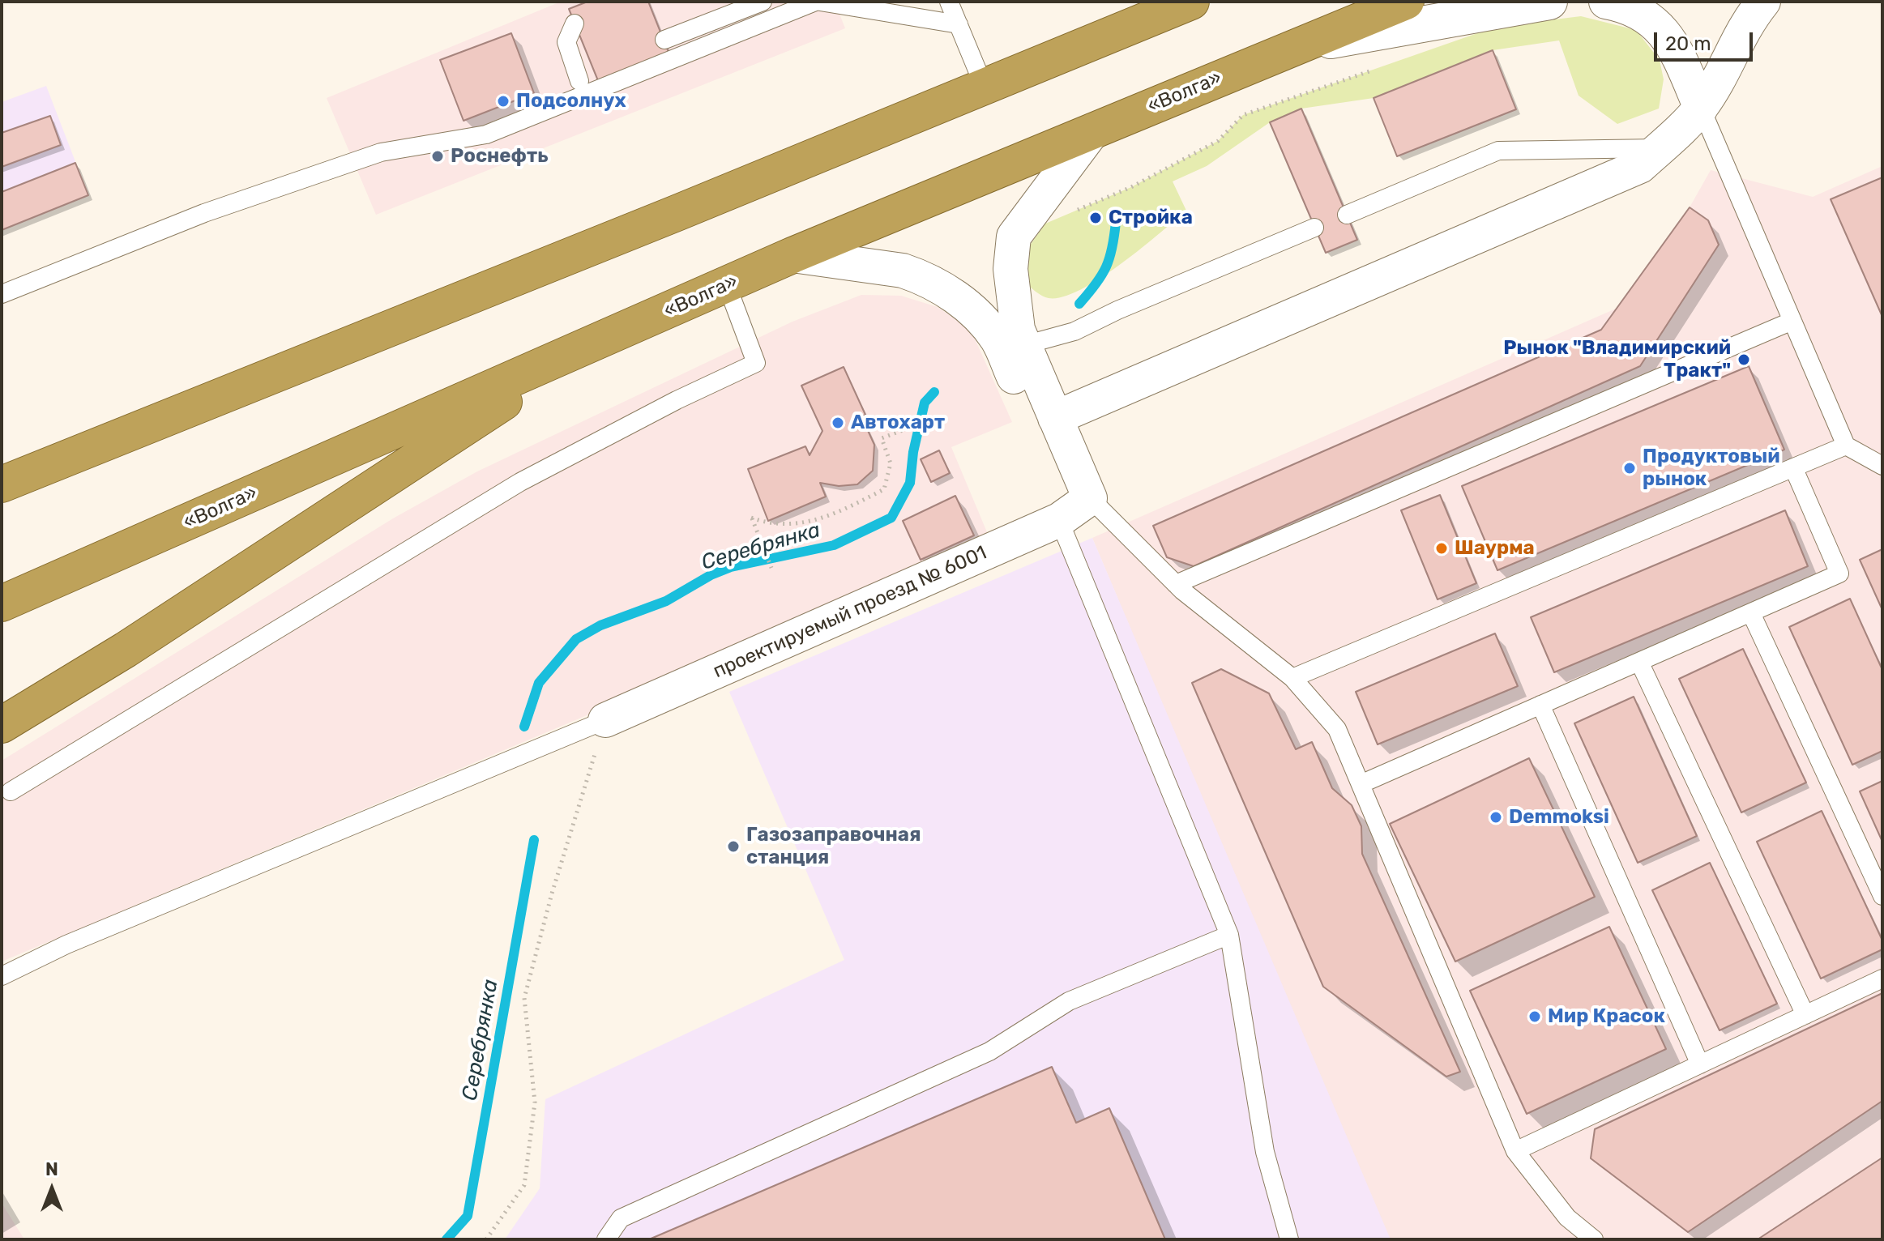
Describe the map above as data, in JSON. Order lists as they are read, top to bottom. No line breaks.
{"streets":{"highway":["«Волга»"],"street":["проектируемый проезд № 6001"]},"water":["Серебрянка"],"places":["Подсолнух","Роснефть","Стройка","Рынок \"Владимирский Тракт\"","Автохарт","Продуктовый рынок","Шаурма","Demmoksi","Газозаправочная станция","Мир Красок"],"scale_bar":"20 m","north":"top"}
